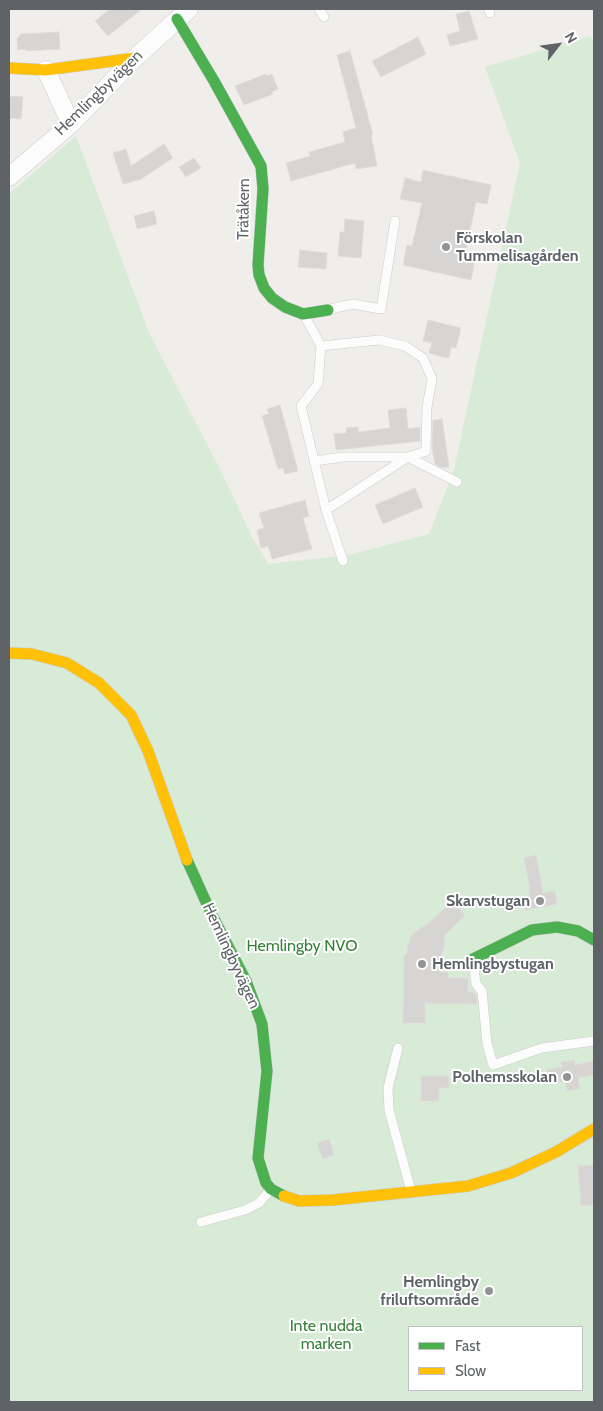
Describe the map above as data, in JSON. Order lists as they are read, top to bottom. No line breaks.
{"streets":{"street":["Hemlingbyvägen","Trätåkern"]},"crossings":[["Hemlingbyvägen","Trätåkern"]],"parks":["Hemlingby NVO","Inte nudda marken"],"places":["Förskolan Tummelisagården","Skarvstugan","Hemlingbystugan","Polhemsskolan","Hemlingby friluftsområde"],"legend":["Fast","Slow"],"north":"top right"}
